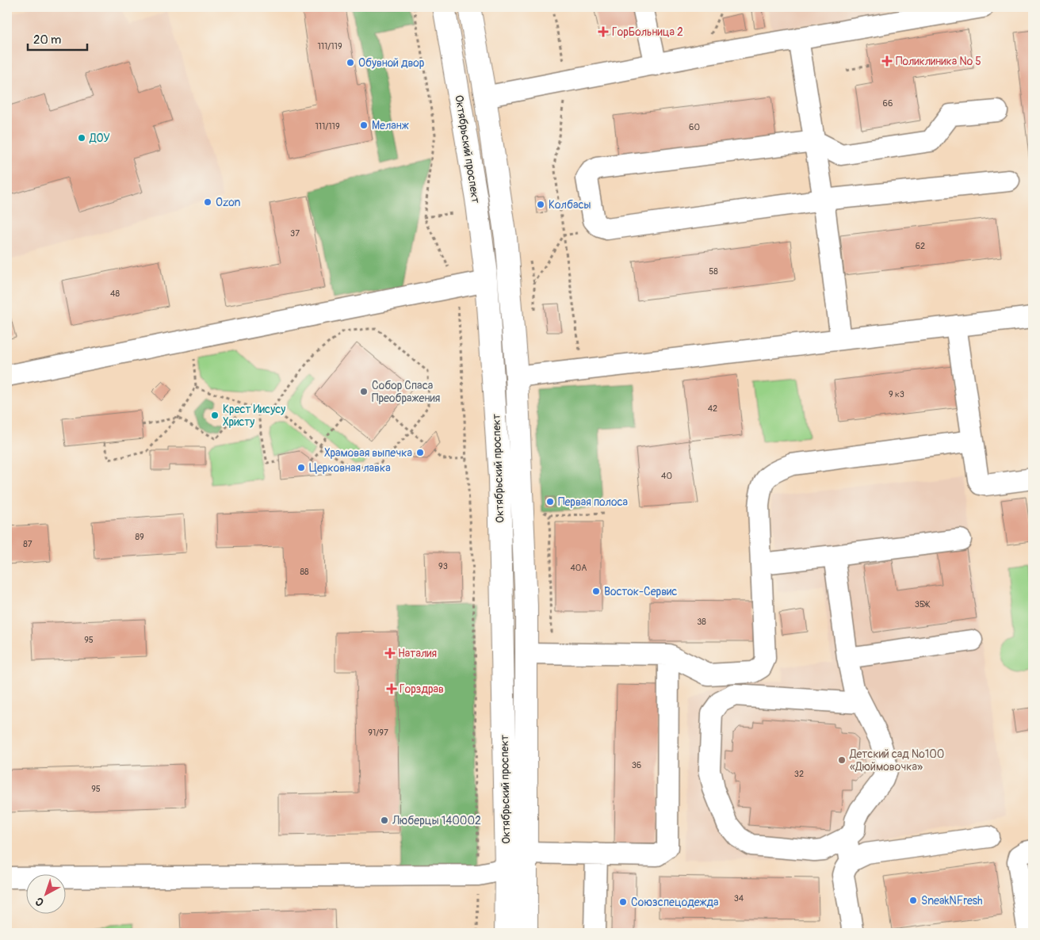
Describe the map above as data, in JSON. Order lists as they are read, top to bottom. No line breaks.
{"streets":{"main road":["Октябрьский проспект"]},"places":{"health":["ГорБольница 2","Поликлиника № 5","Наталия","Горздрав"],"other":["Обувной двор","Меланж","ДОУ","Ozon","Колбасы","Собор Спаса Преображения","Крест Иисусу Христу","Храмовая выпечка","Церковная лавка","Первая полоса","Восток-Сервис","Детский сад №100 «Дюймовочка»","Люберцы 140002","SneakNFresh","Союзспецодежда"]},"house_numbers":["111/119","66","111/119","60","37","62","58","48","9 к3","42","40","89","87","93","40А","88","35Ж","38","95","91/97","36","32","95","34"],"scale_bar":"20 m","north":"bottom left"}
